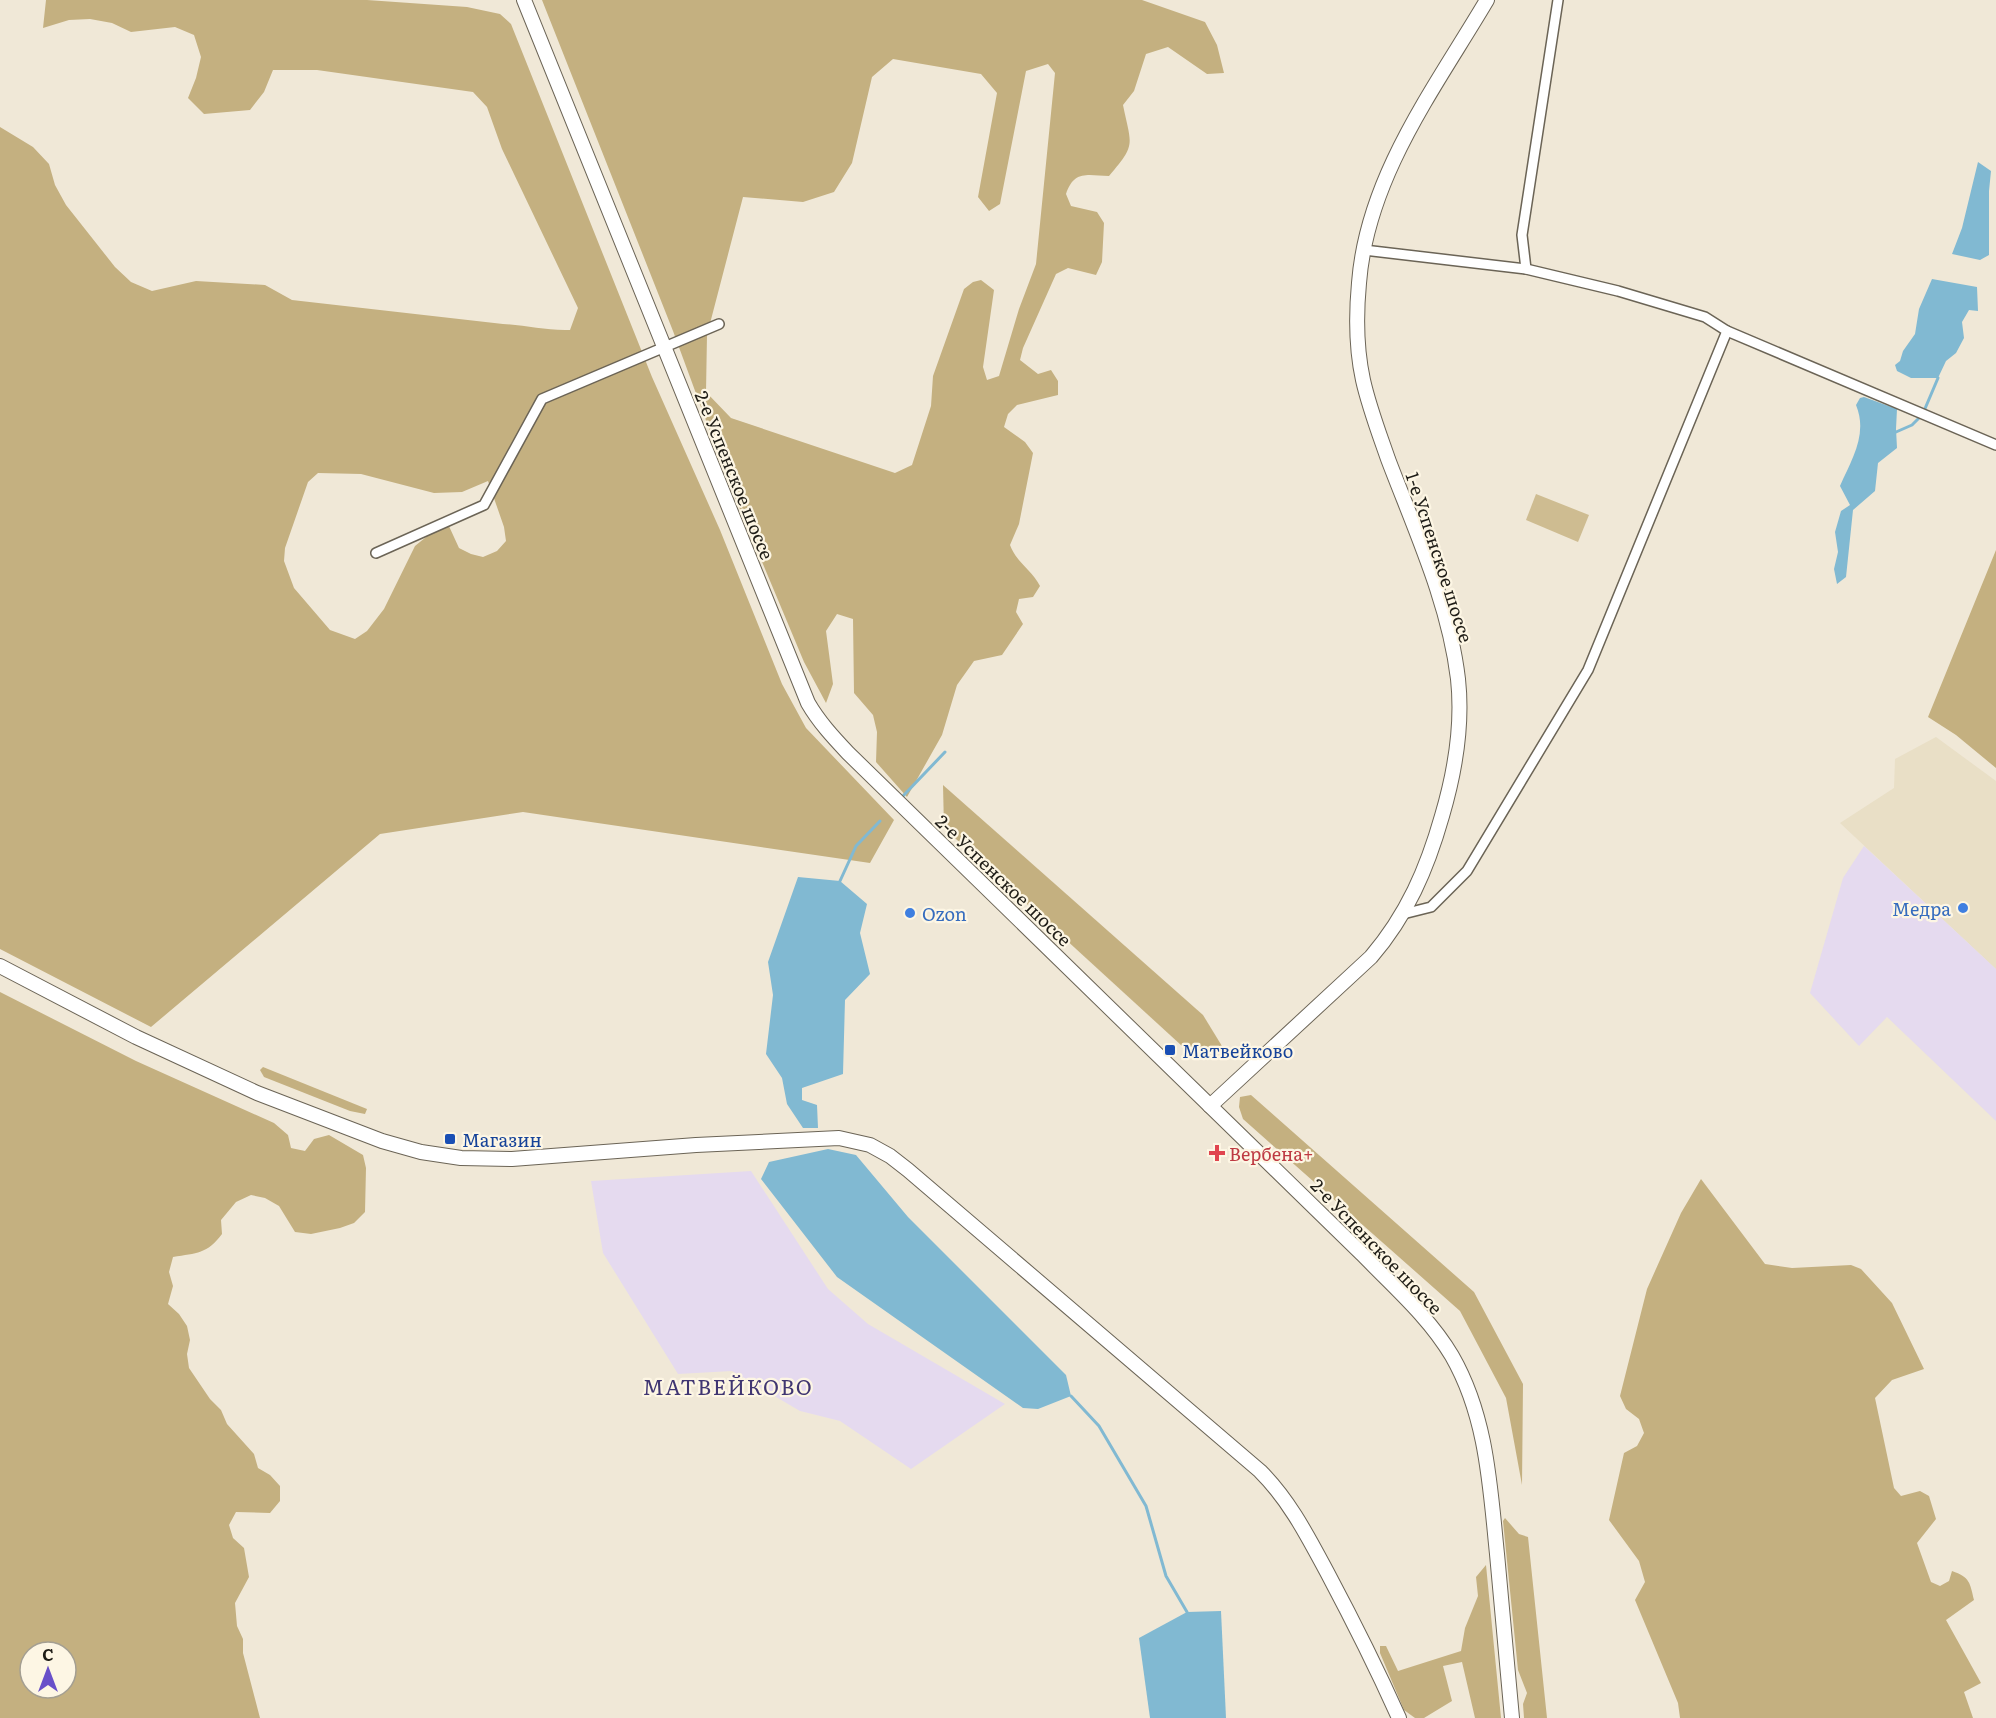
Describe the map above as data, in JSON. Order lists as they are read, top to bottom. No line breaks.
{"streets":{"main road":["2-е Успенское шоссе","1-е Успенское шоссе"]},"crossings":[["2-е Успенское шоссе","1-е Успенское шоссе"]],"districts":["МАТВЕЙКОВО"],"places":{"other":["Медра","Ozon"],"transit":["Матвейково","Магазин"],"health":["Вербена+"]},"north":"top"}
